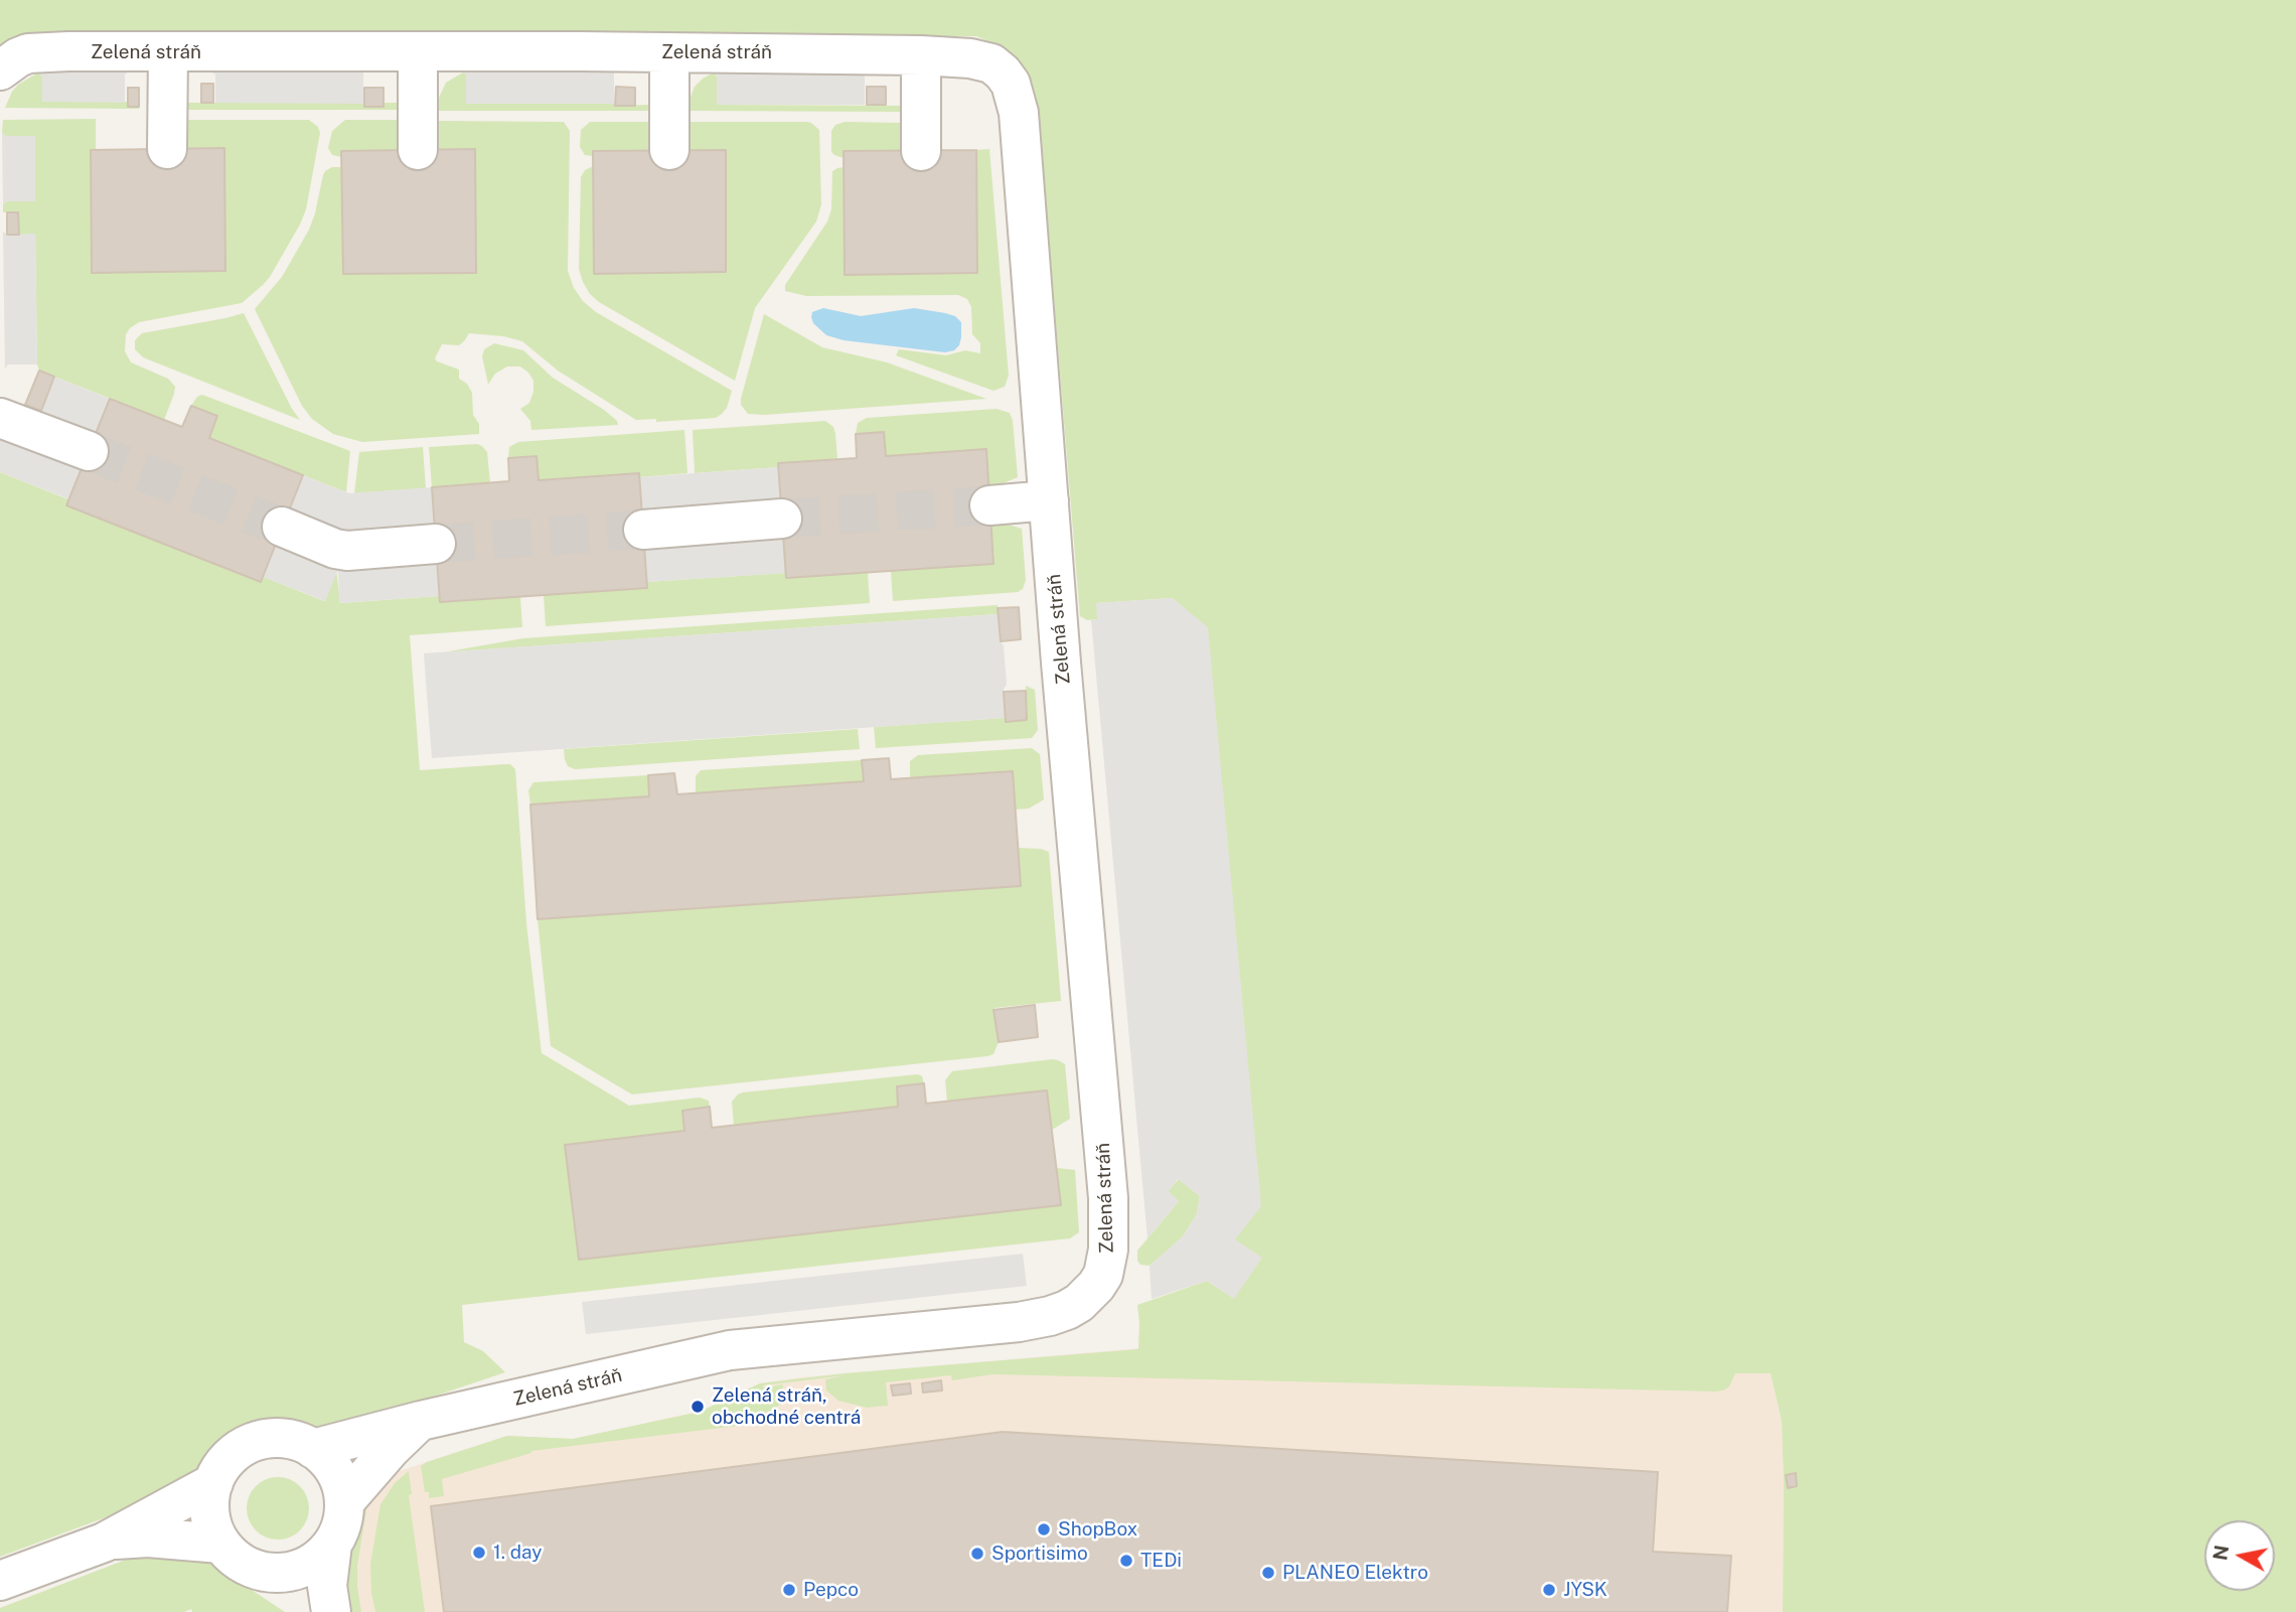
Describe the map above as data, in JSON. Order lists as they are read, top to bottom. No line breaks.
{"streets":{"street":["Zelená stráň"]},"places":["Zelená stráň, obchodné centrá","ShopBox","1. day","Sportisimo","TEDi","PLANEO Elektro","Pepco","JYSK"],"north":"left"}
